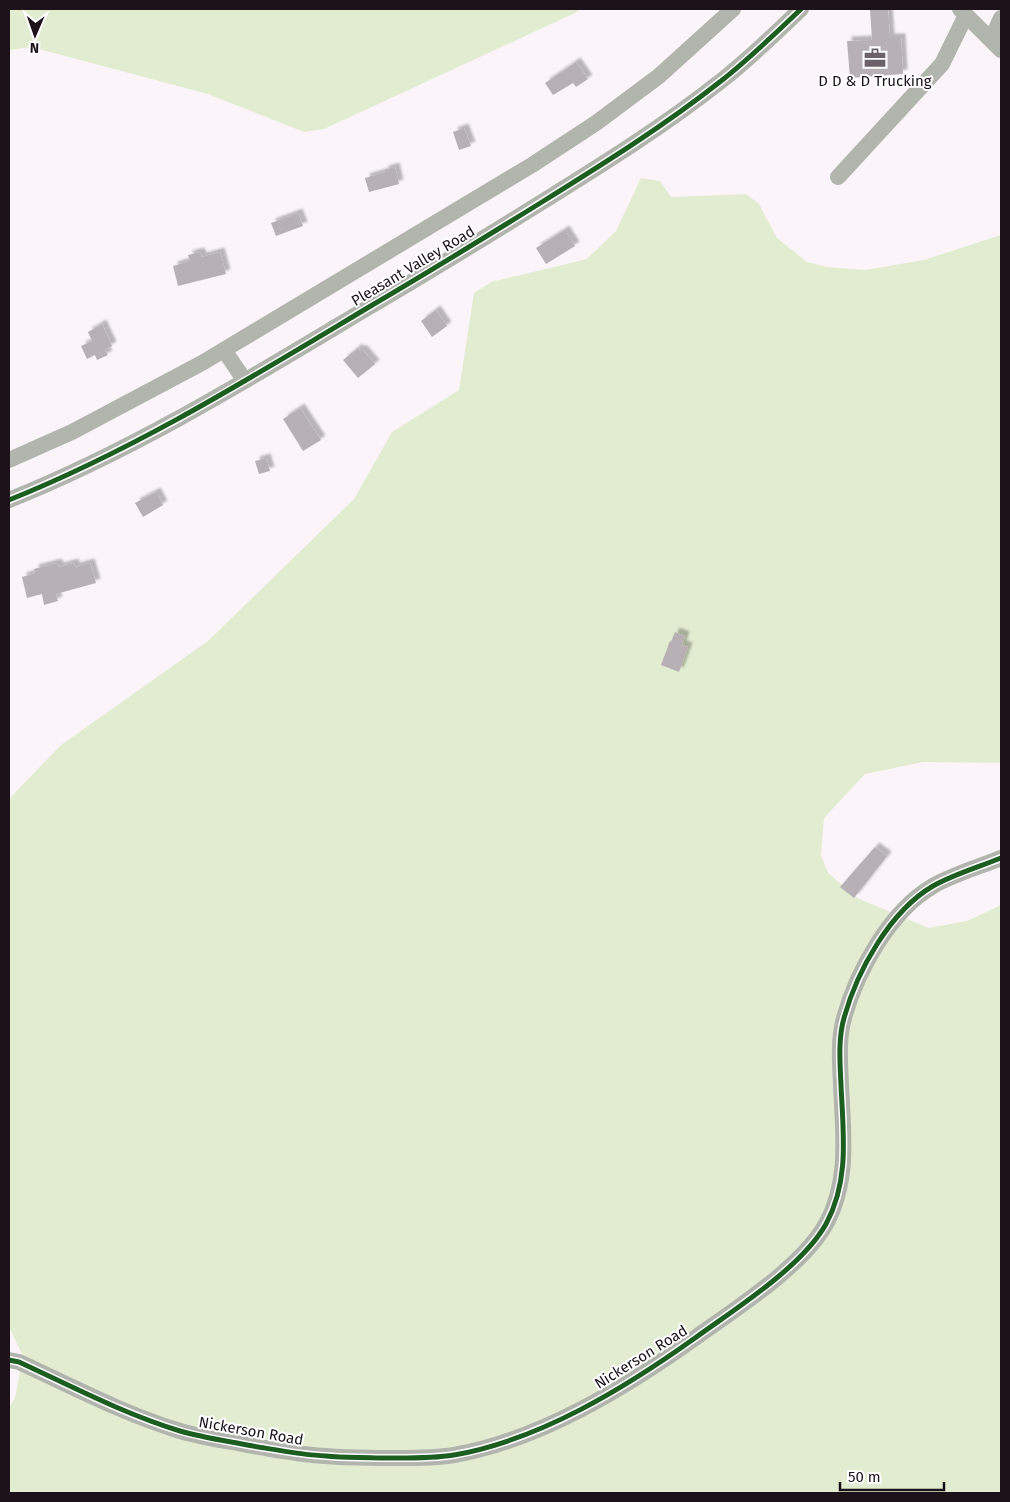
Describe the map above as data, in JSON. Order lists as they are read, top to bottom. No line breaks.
{"streets":{"street":["Pleasant Valley Road","Nickerson Road"]},"places":{"office":["D D & D Trucking"]},"scale_bar":"50 m","north":"bottom"}
